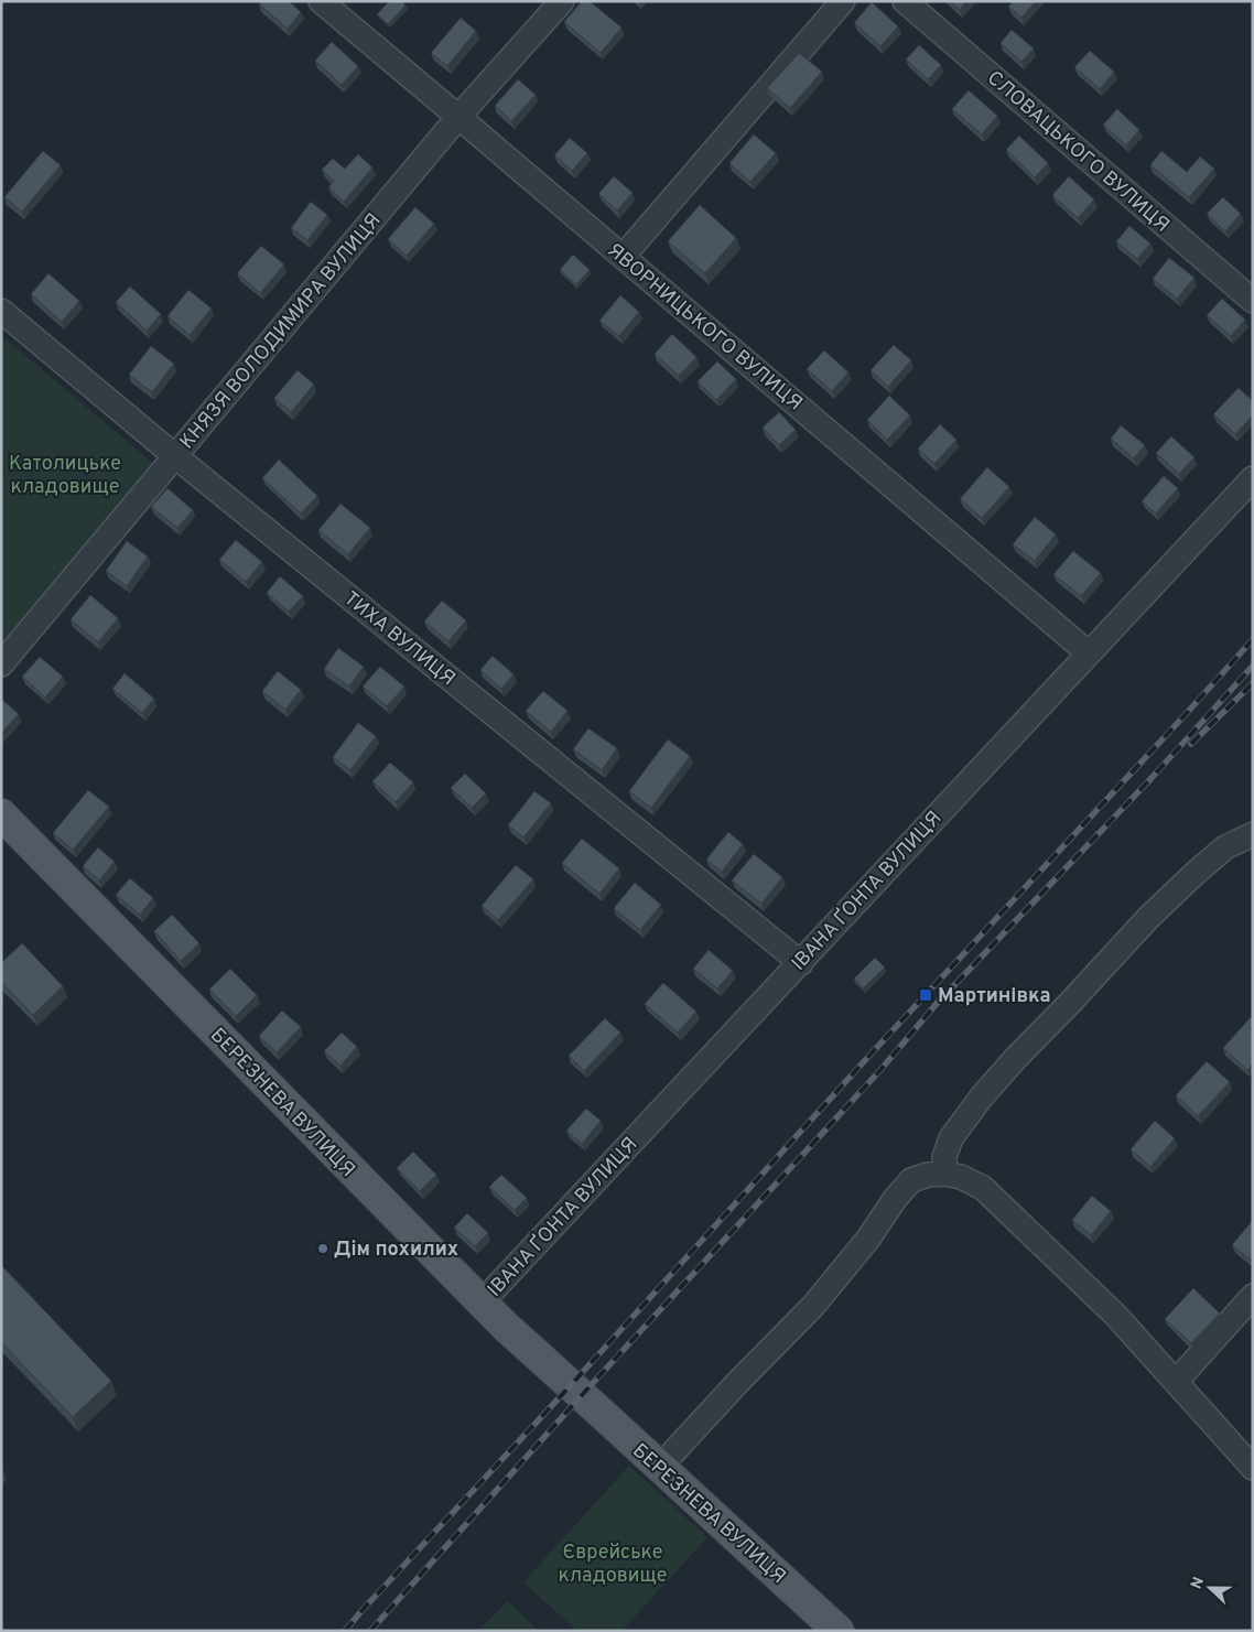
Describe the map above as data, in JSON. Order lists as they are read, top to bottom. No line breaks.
{"streets":{"main road":["БЕРЕЗНЕВА ВУЛИЦЯ"],"street":["СЛОВАЦЬКОГО ВУЛИЦЯ","ЯВОРНИЦЬКОГО ВУЛИЦЯ","КНЯЗЯ ВОЛОДИМИРА ВУЛИЦЯ","ТИХА ВУЛИЦЯ","ІВАНА ҐОНТА ВУЛИЦЯ"]},"crossings":[["ЯВОРНИЦЬКОГО ВУЛИЦЯ","КНЯЗЯ ВОЛОДИМИРА ВУЛИЦЯ"],["ЯВОРНИЦЬКОГО ВУЛИЦЯ","ІВАНА ҐОНТА ВУЛИЦЯ"],["КНЯЗЯ ВОЛОДИМИРА ВУЛИЦЯ","ТИХА ВУЛИЦЯ"],["ТИХА ВУЛИЦЯ","ІВАНА ҐОНТА ВУЛИЦЯ"],["ІВАНА ҐОНТА ВУЛИЦЯ","БЕРЕЗНЕВА ВУЛИЦЯ"]],"parks":["Католицьке кладовище","Єврейське кладовище"],"places":{"transit":["Мартинівка"],"other":["Дiм похилих"]},"north":"left"}
